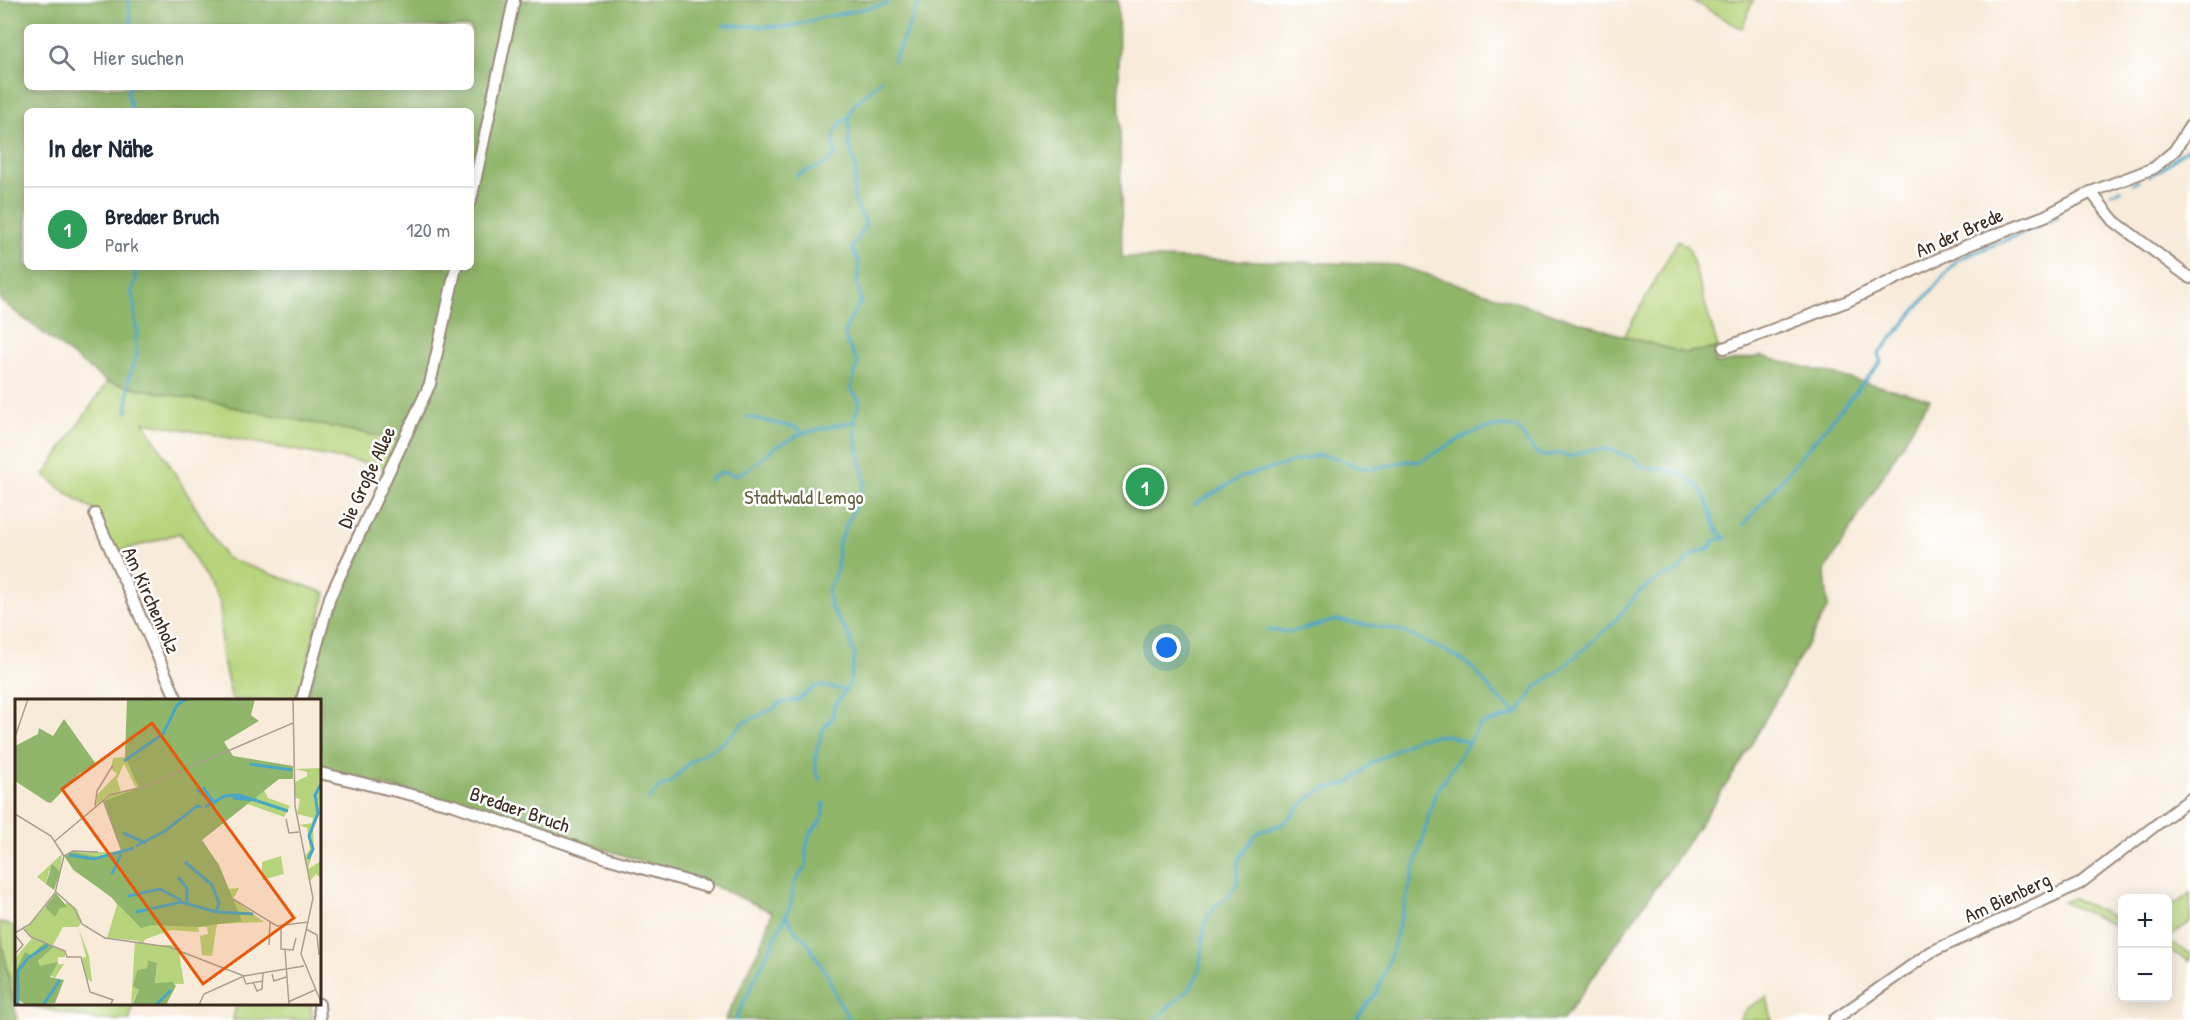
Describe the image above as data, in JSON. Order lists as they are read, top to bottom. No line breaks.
{"streets":{"street":["An der Brede","Die Große Allee","Am Kirchenholz","Bredaer Bruch","Am Bienberg"]},"parks":["Stadtwald Lemgo"],"page":{"search":"Hier suchen","heading":"In der Nähe","list":[{"mark":"1","name":"Bredaer Bruch","note":"Park","value":"120 m"}],"pins":"1","map_buttons":["+","−"]}}
